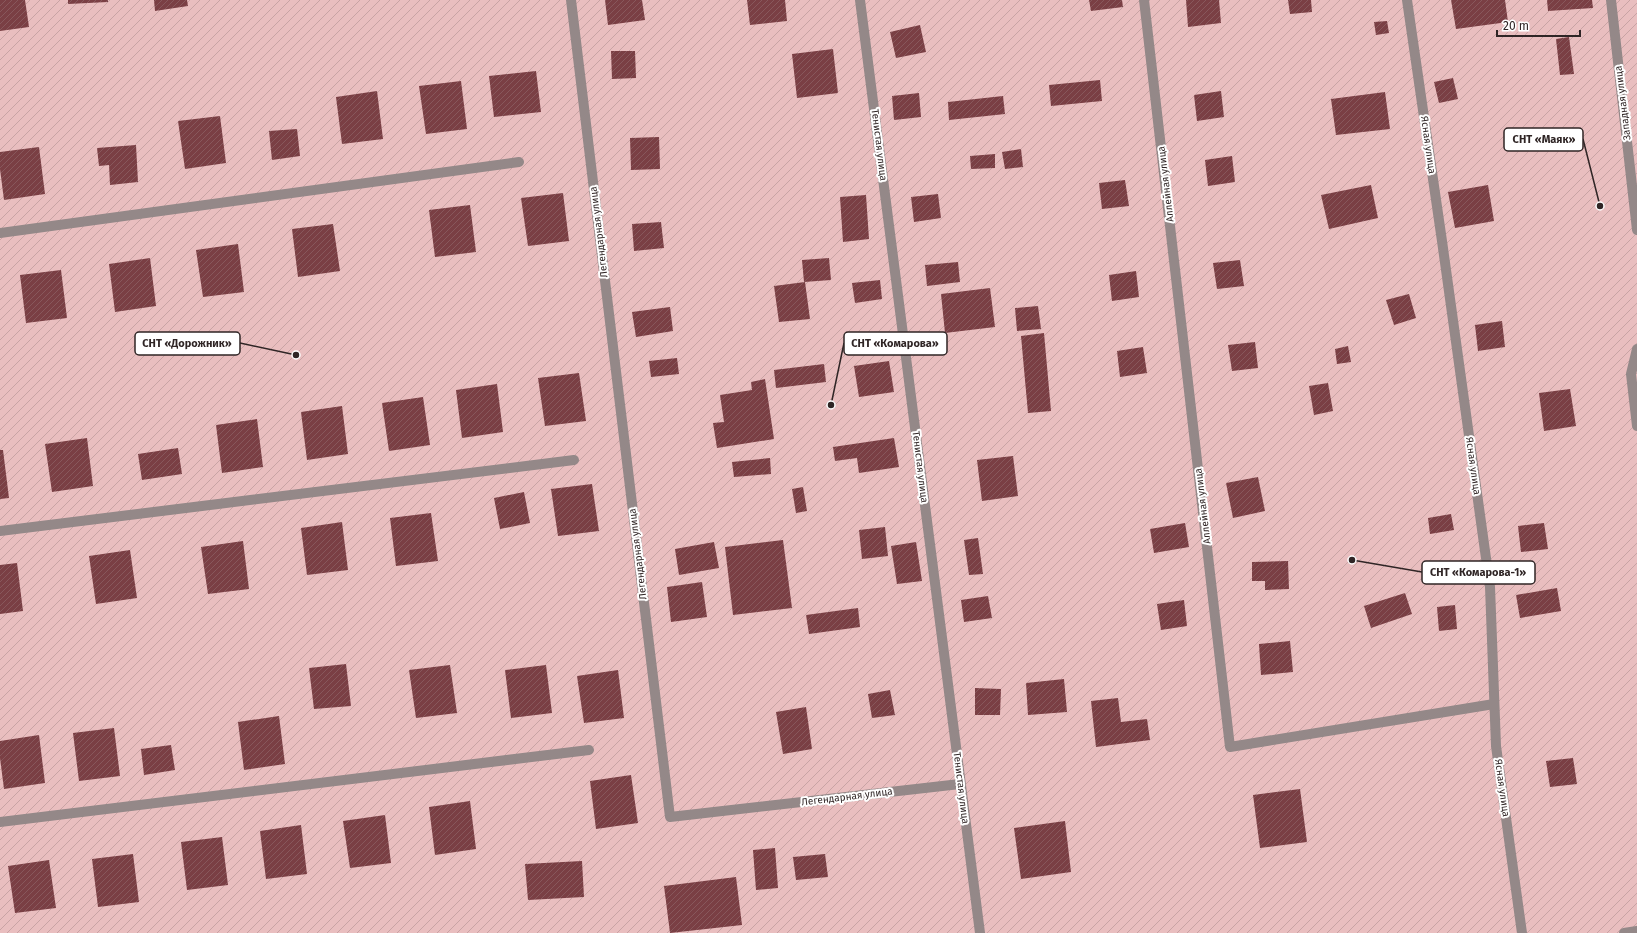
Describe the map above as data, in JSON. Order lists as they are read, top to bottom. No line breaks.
{"streets":{"street":["Западная улица","Тенистая улица","Ясная улица","Аллейная улица","Легендарная улица"]},"crossings":[["Тенистая улица","Легендарная улица"],["Ясная улица","Аллейная улица"]],"places":["СНТ «Маяк»","СНТ «Дорожник»","СНТ «Комарова»","СНТ «Комарова-1»"],"scale_bar":"20 m"}
